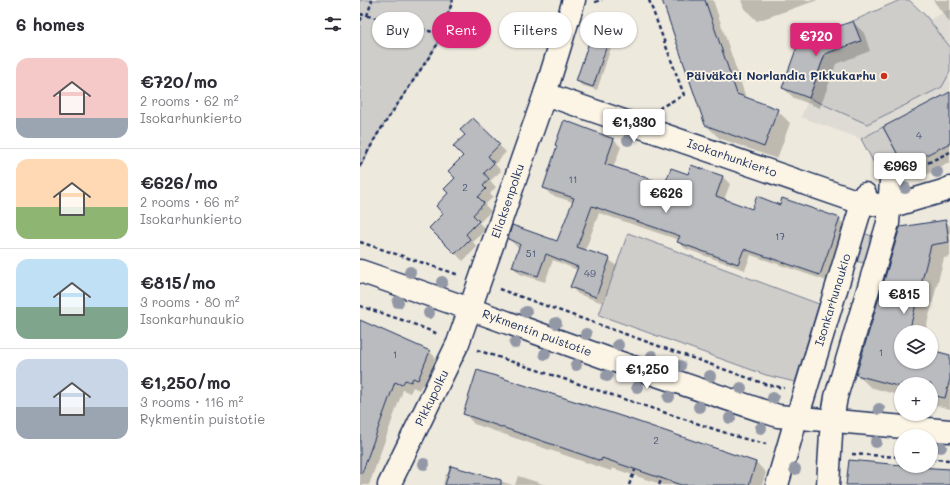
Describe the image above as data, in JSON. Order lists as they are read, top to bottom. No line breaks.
{"streets":{"street":["Isokarhunkierto","Eliaksenpolku","Isonkarhunaukio","Rykmentin puistotie","Pikkupolku"]},"crossings":[["Isokarhunkierto","Eliaksenpolku"],["Isokarhunkierto","Isonkarhunaukio"],["Eliaksenpolku","Rykmentin puistotie"],["Eliaksenpolku","Pikkupolku"],["Rykmentin puistotie","Pikkupolku"]],"places":["Päiväkoti Norlandia Pikkukarhu"],"house_numbers":["4","11","2","17","51","49","1","1","2"],"page":{"heading":"6 homes","chip":["Buy","Rent","Filters","New"],"price":["€720","€1,330","€969","€626","€815","€1,250"],"list":[{"name":"€720/mo","note":"2 rooms · 62 m² · Isokarhunkierto"},{"name":"€626/mo","note":"2 rooms · 66 m² · Isokarhunkierto"},{"name":"€815/mo","note":"3 rooms · 80 m² · Isonkarhunaukio"},{"name":"€1,250/mo","note":"3 rooms · 116 m² · Rykmentin puistotie"}],"map_buttons":["+","−"]}}
